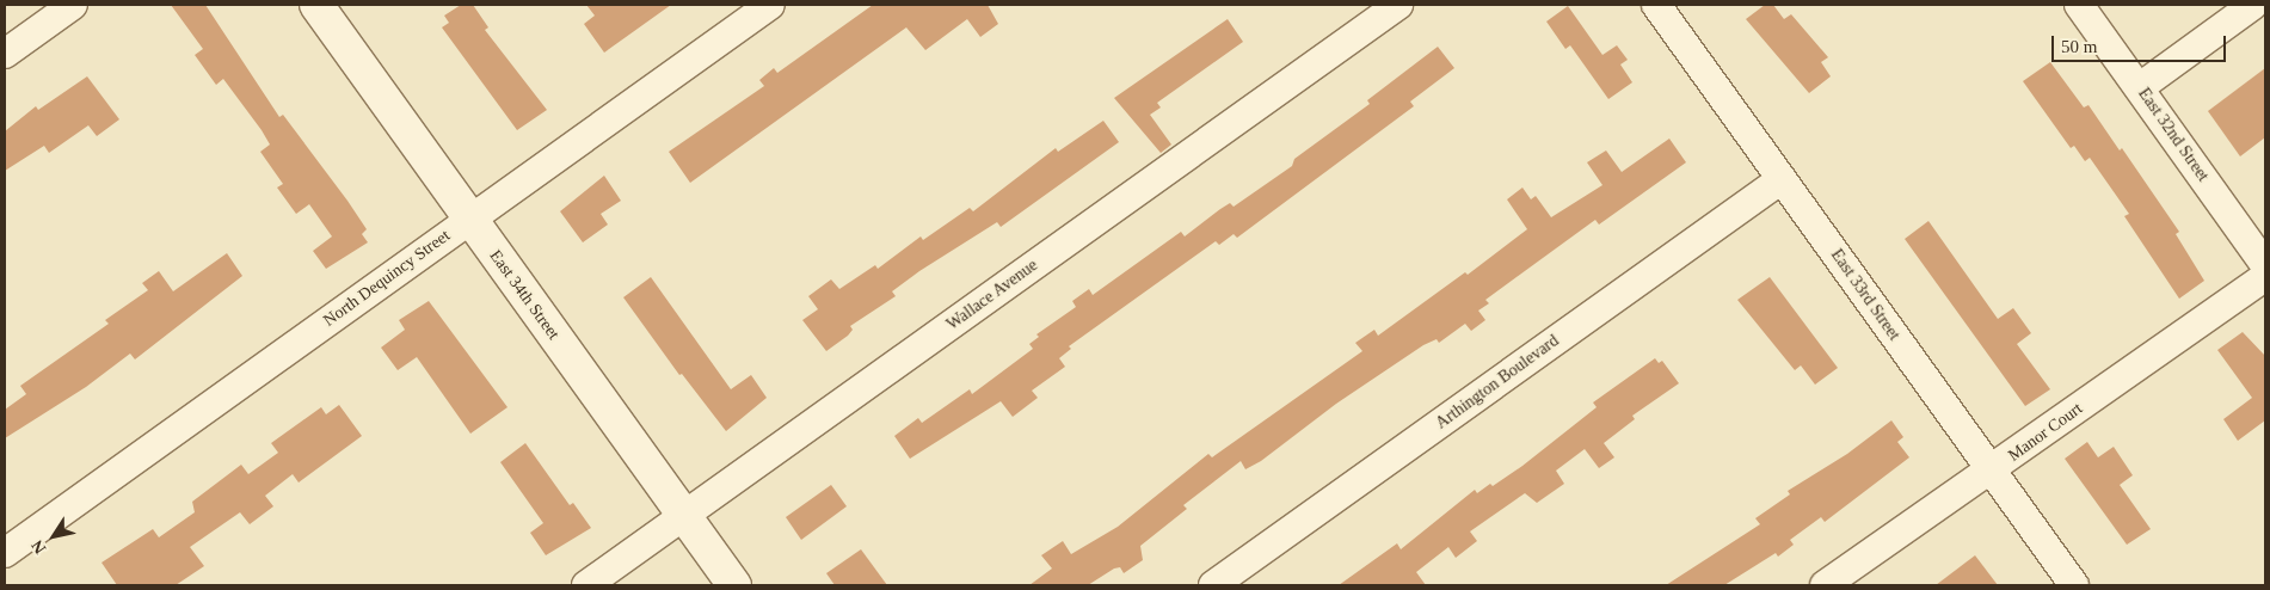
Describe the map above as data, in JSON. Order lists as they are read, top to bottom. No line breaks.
{"streets":{"main road":["East 34th Street"],"street":["East 32nd Street","North Dequincy Street","Wallace Avenue","East 33rd Street","Arthington Boulevard","Manor Court"]},"crossings":[["North Dequincy Street","East 34th Street"],["East 34th Street","Wallace Avenue"],["East 33rd Street","Arthington Boulevard"],["East 33rd Street","Manor Court"]],"scale_bar":"50 m","north":"bottom left"}
